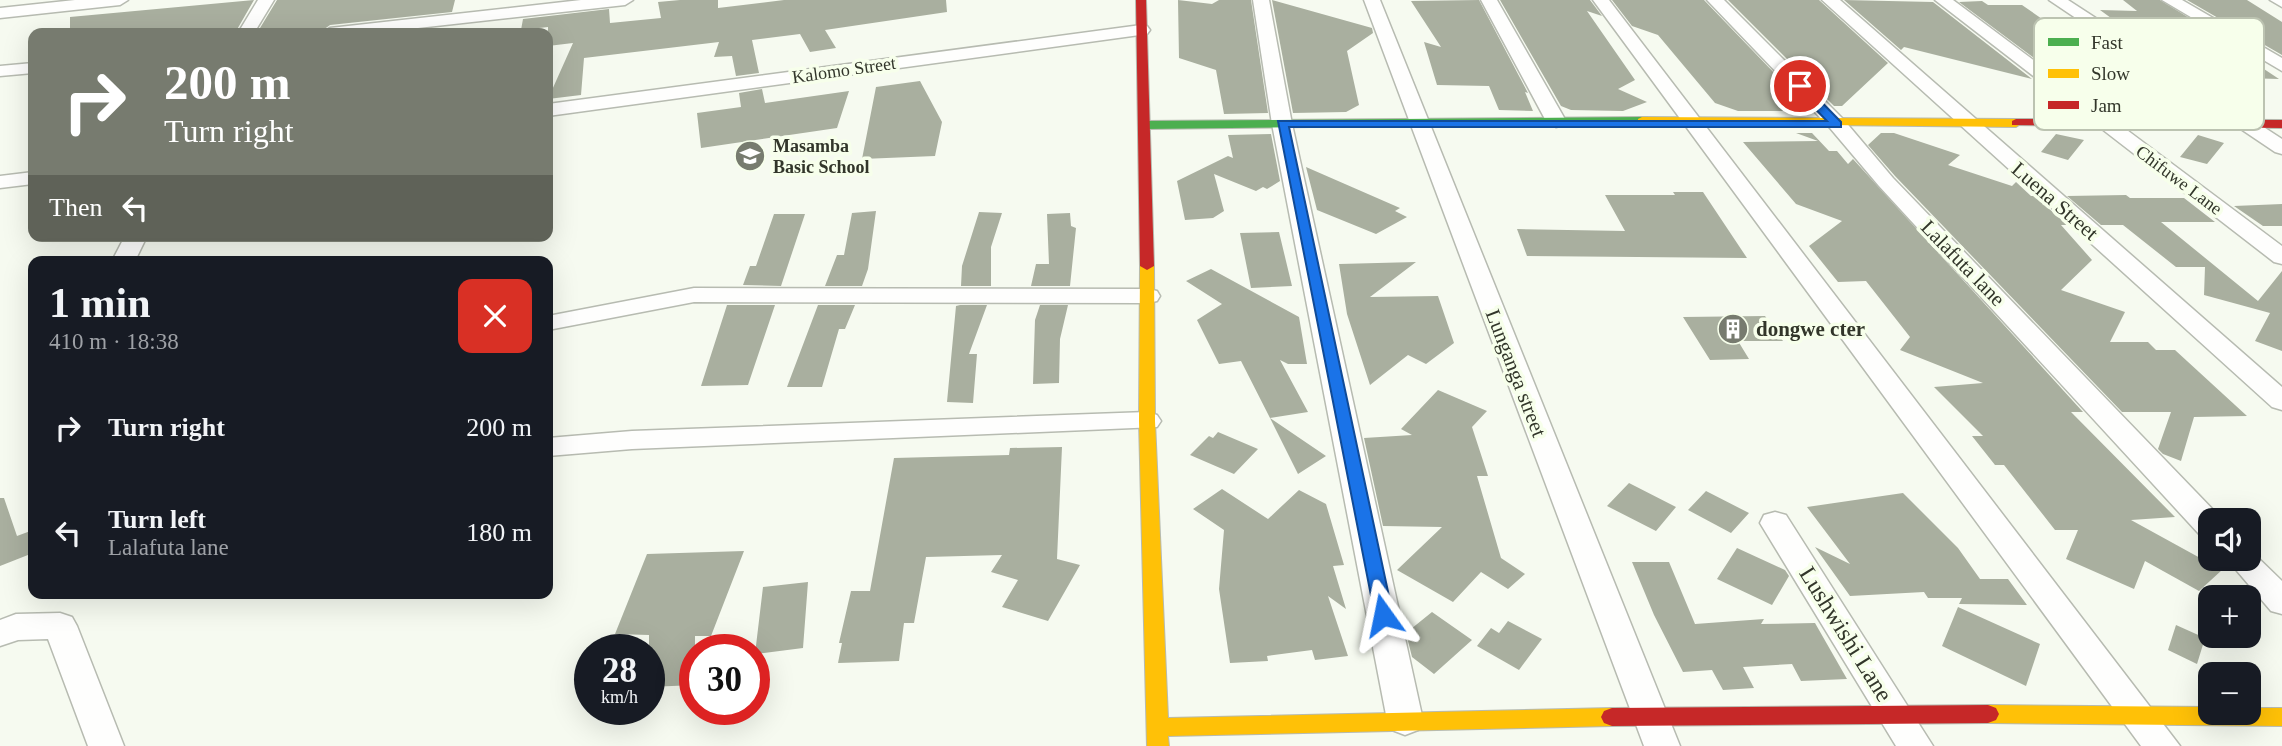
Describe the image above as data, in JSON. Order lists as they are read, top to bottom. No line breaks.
{"streets":{"street":["Kalomo Street","Chifuwe Lane","Luena Street","Lalafuta lane","Lunganga street","Lushwishi Lane"]},"places":{"school or university":["Masamba Basic School"],"building":["dongwe cter"]},"legend":["Fast","Slow","Jam"],"page":{"turn":["200 m","Turn right"],"then":"Then","heading":["1 min","410 m · 18:38"],"list":[{"name":"Turn right","value":"200 m"},{"name":"Turn left","note":"Lalafuta lane","value":"180 m"}],"map_buttons":["+","−"],"speed":"28 km/h","limit":"30"}}
